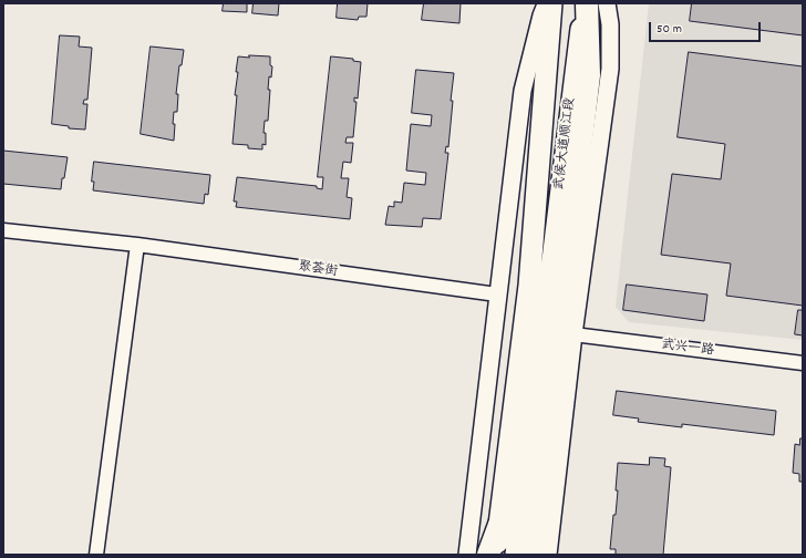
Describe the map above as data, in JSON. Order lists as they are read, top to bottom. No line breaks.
{"streets":{"main road":["武侯大道顺江段"],"street":["聚荟街","武兴一路"]},"scale_bar":"50 m"}
